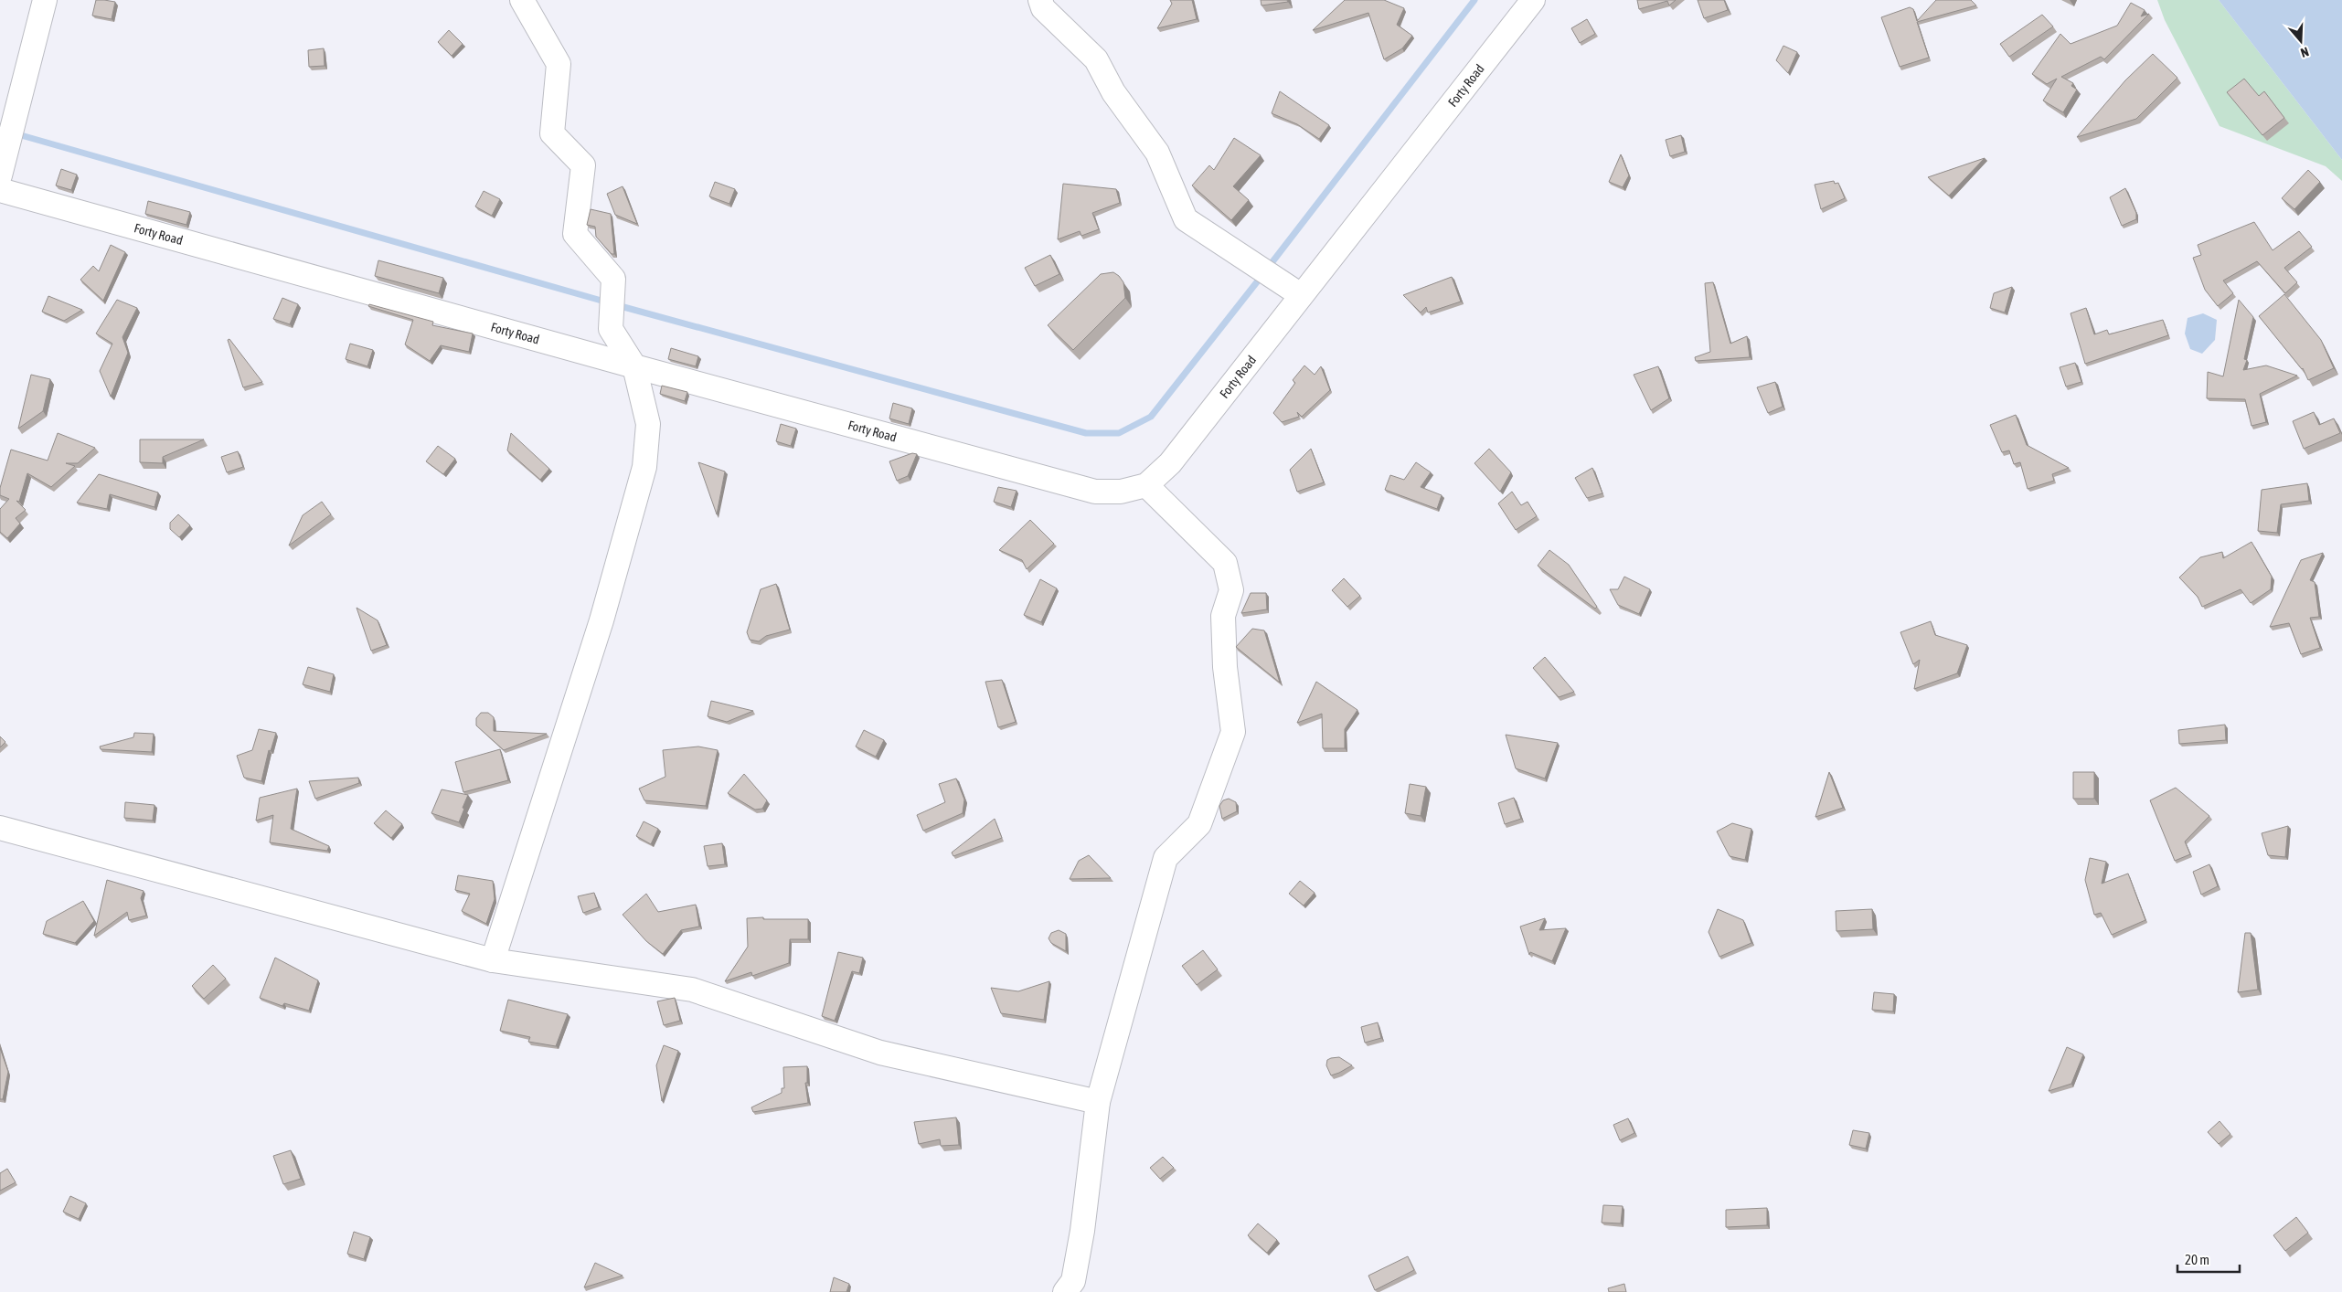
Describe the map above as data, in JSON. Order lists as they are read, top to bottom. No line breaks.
{"streets":{"street":["Forty Road"]},"scale_bar":"20 m","north":"bottom"}
